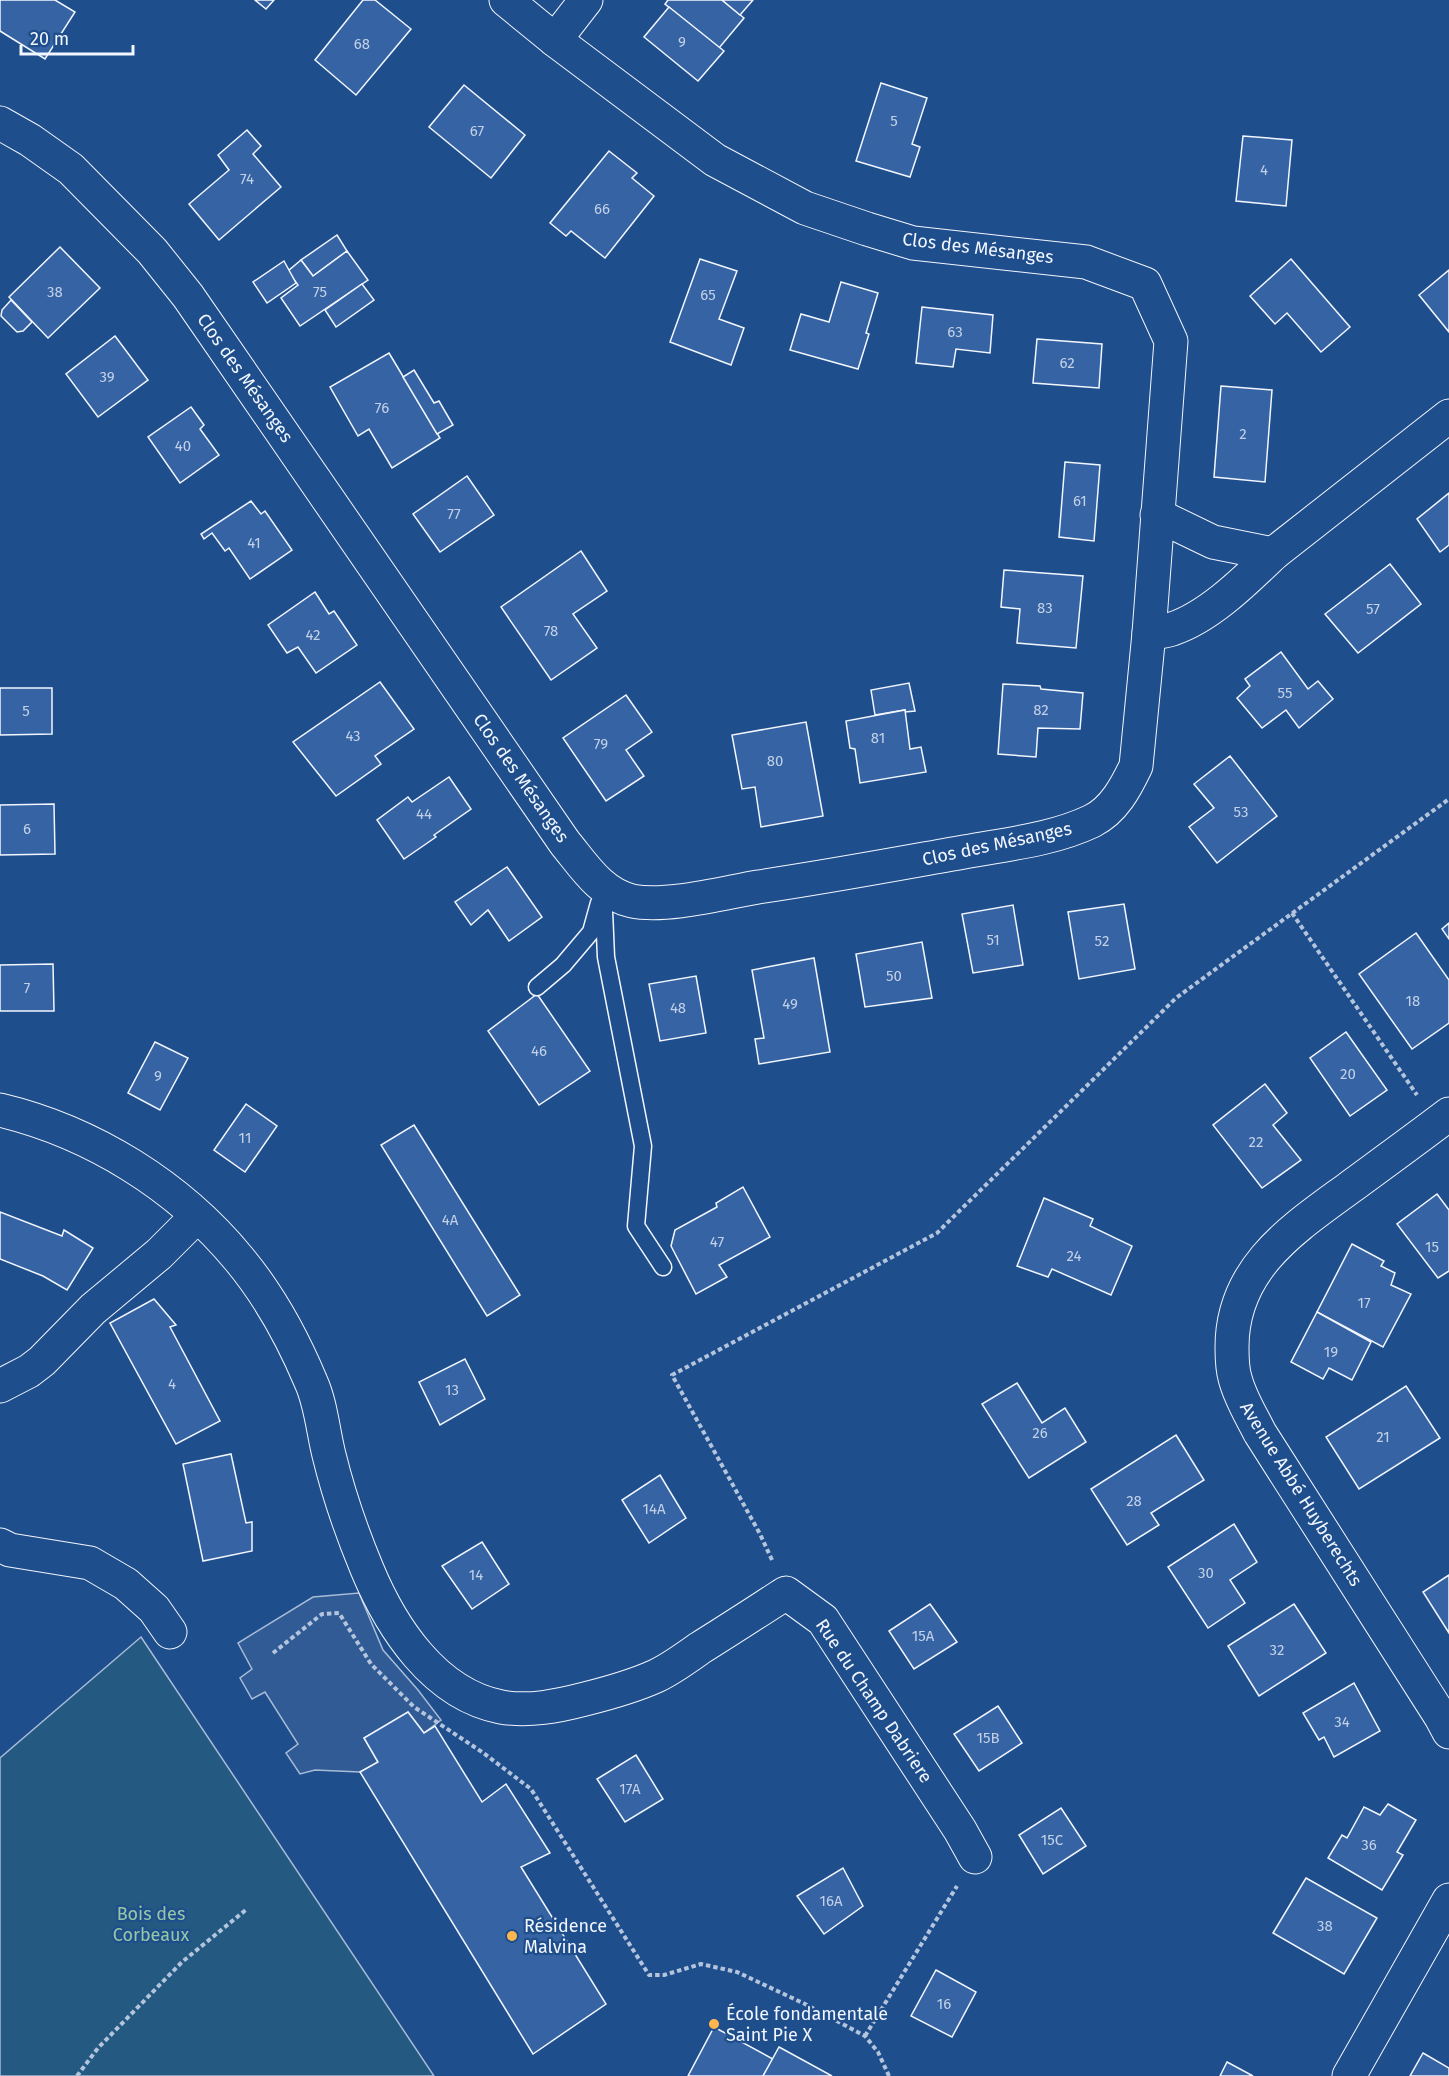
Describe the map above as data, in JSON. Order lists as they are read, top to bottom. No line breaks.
{"streets":{"street":["Clos des Mésanges","Avenue Abbé Huyberechts","Rue du Champ Dabriere"]},"parks":["Bois des Corbeaux"],"places":["Résidence Malvina","École fondamentale Saint Pie X"],"house_numbers":["9","68","5","67","4","74","66","38","75","65","63","62","39","76","2","40","61","77","41","83","57","78","42","55","82","5","43","81","79","80","53","44","6","51","52","50","7","18","49","48","46","20","9","11","22","4A","47","15","24","17","19","4","13","26","21","28","14A","30","14","15A","32","34","15B","17A","15C","36","16A","38","16"],"scale_bar":"20 m"}
